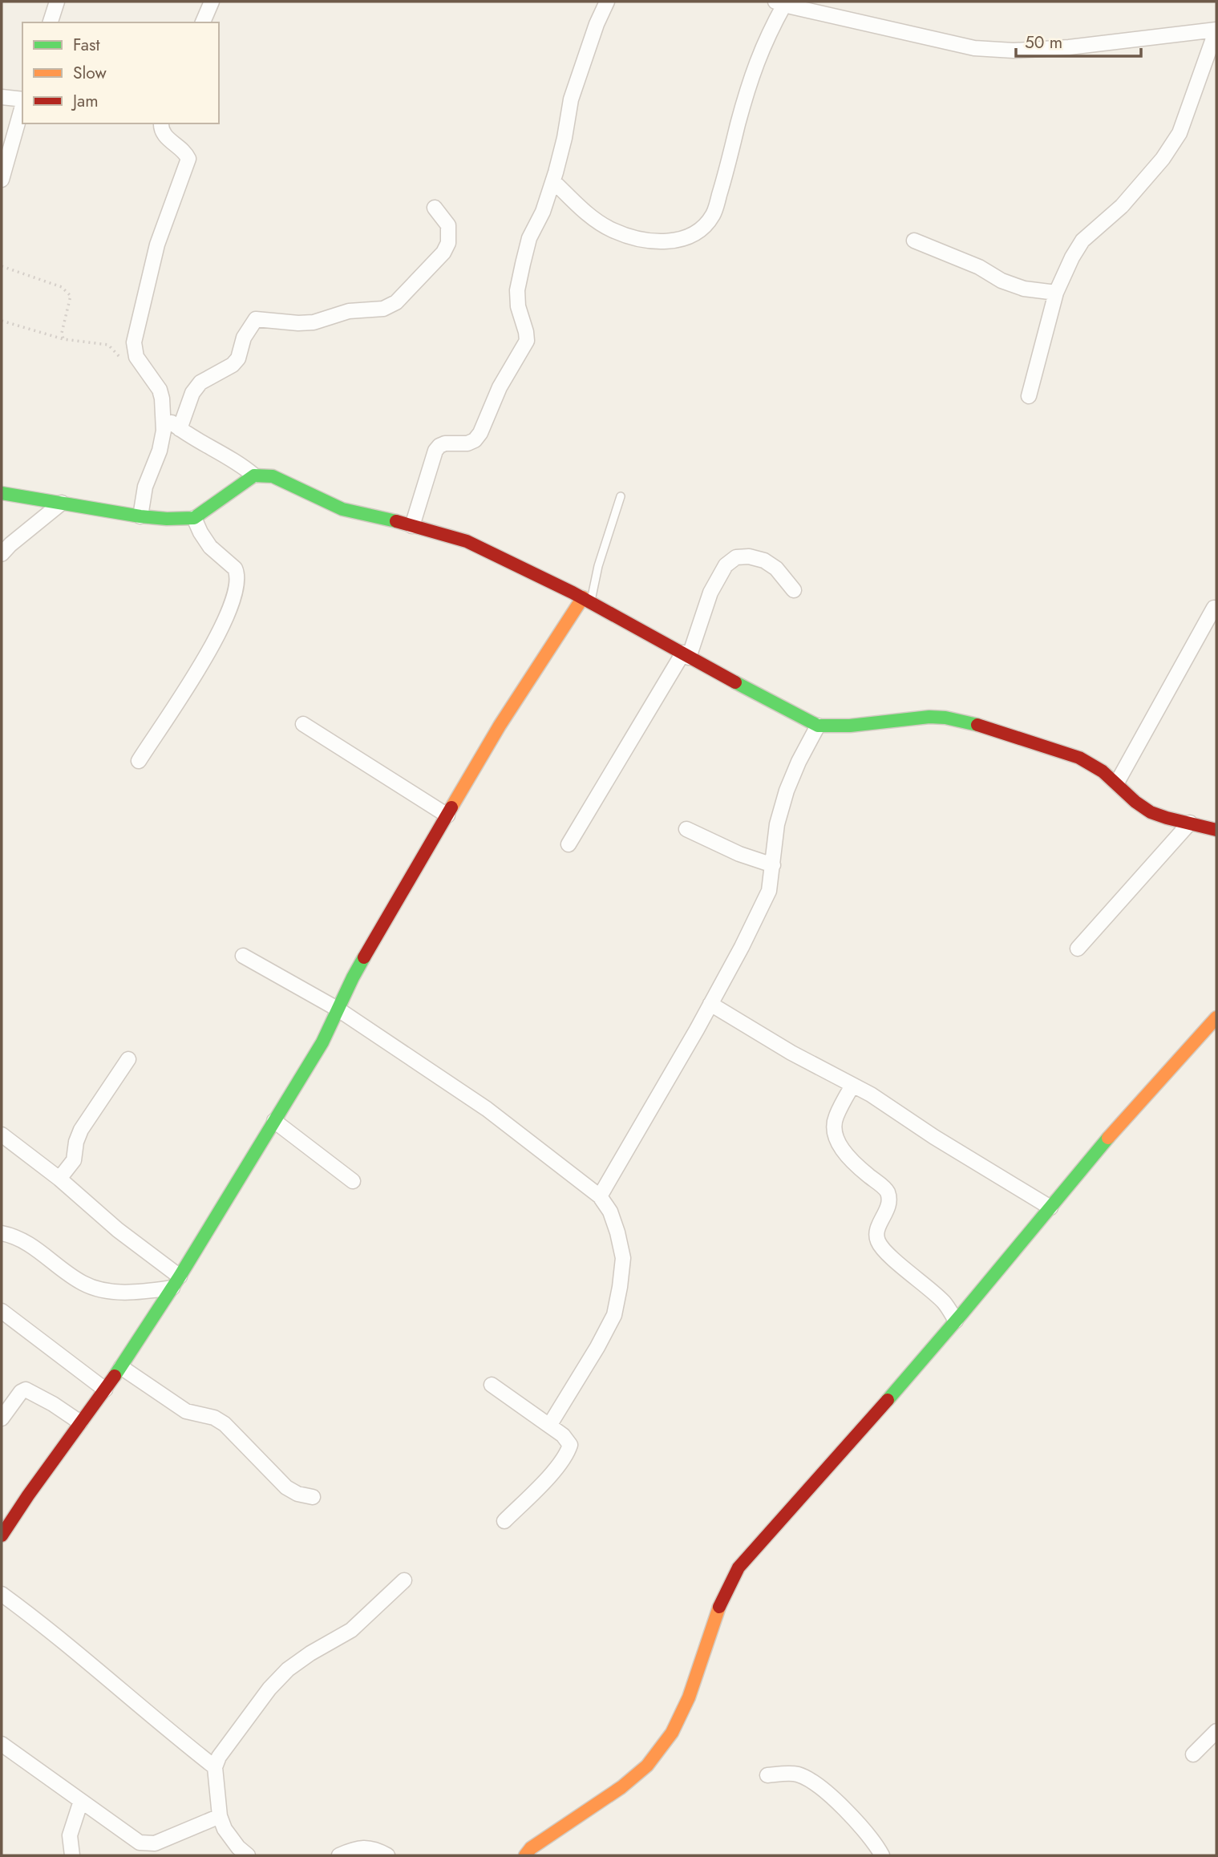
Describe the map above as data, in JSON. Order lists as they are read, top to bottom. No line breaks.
{"legend":["Fast","Slow","Jam"],"scale_bar":"50 m"}
